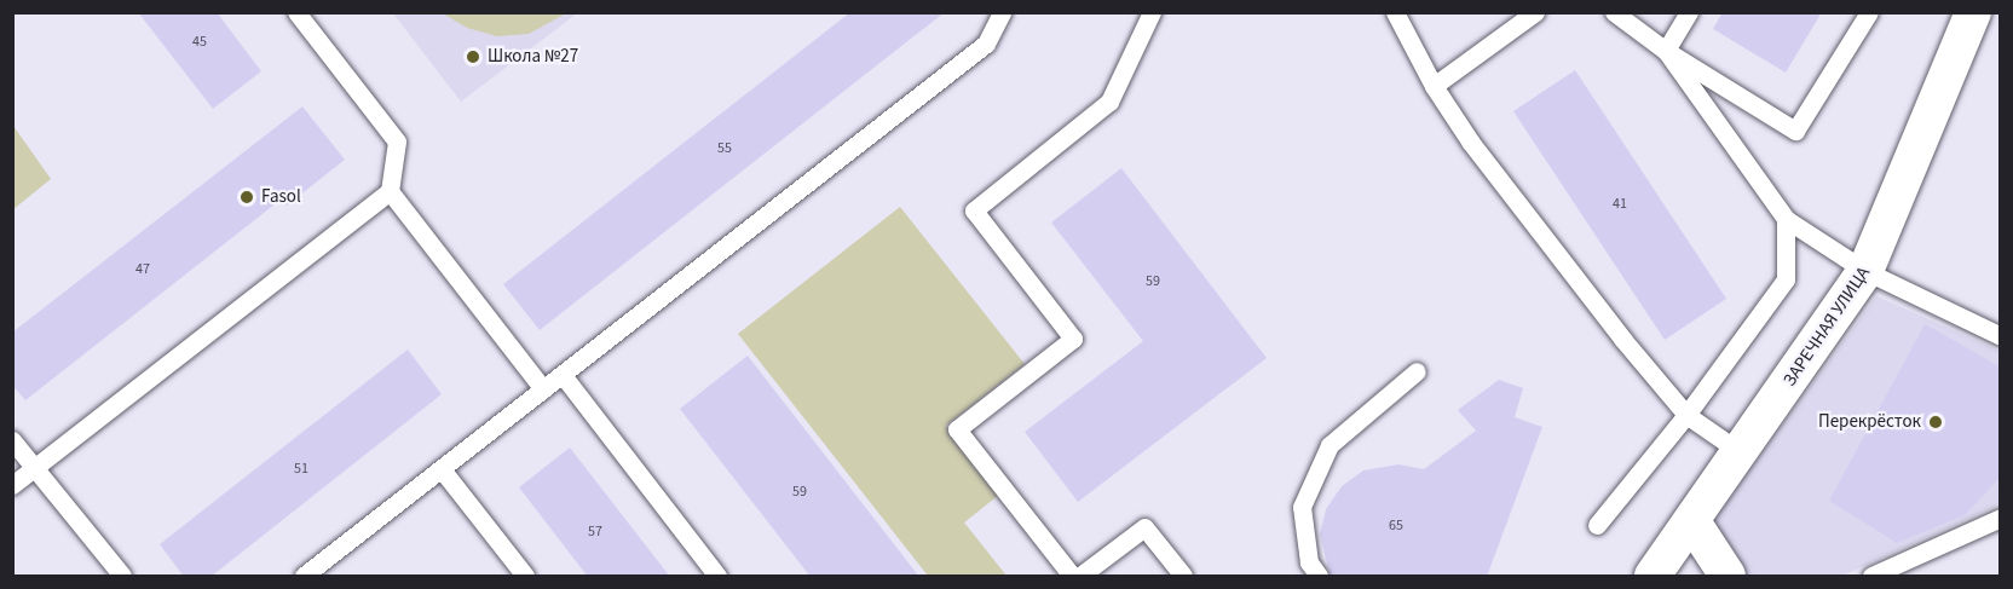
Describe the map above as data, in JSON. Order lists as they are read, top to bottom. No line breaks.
{"streets":{"street":["ЗАРЕЧНАЯ УЛИЦА"]},"places":["Школа №27","Fasol","Перекрёсток"],"house_numbers":["45","55","41","47","59","51","59","65","57"]}
